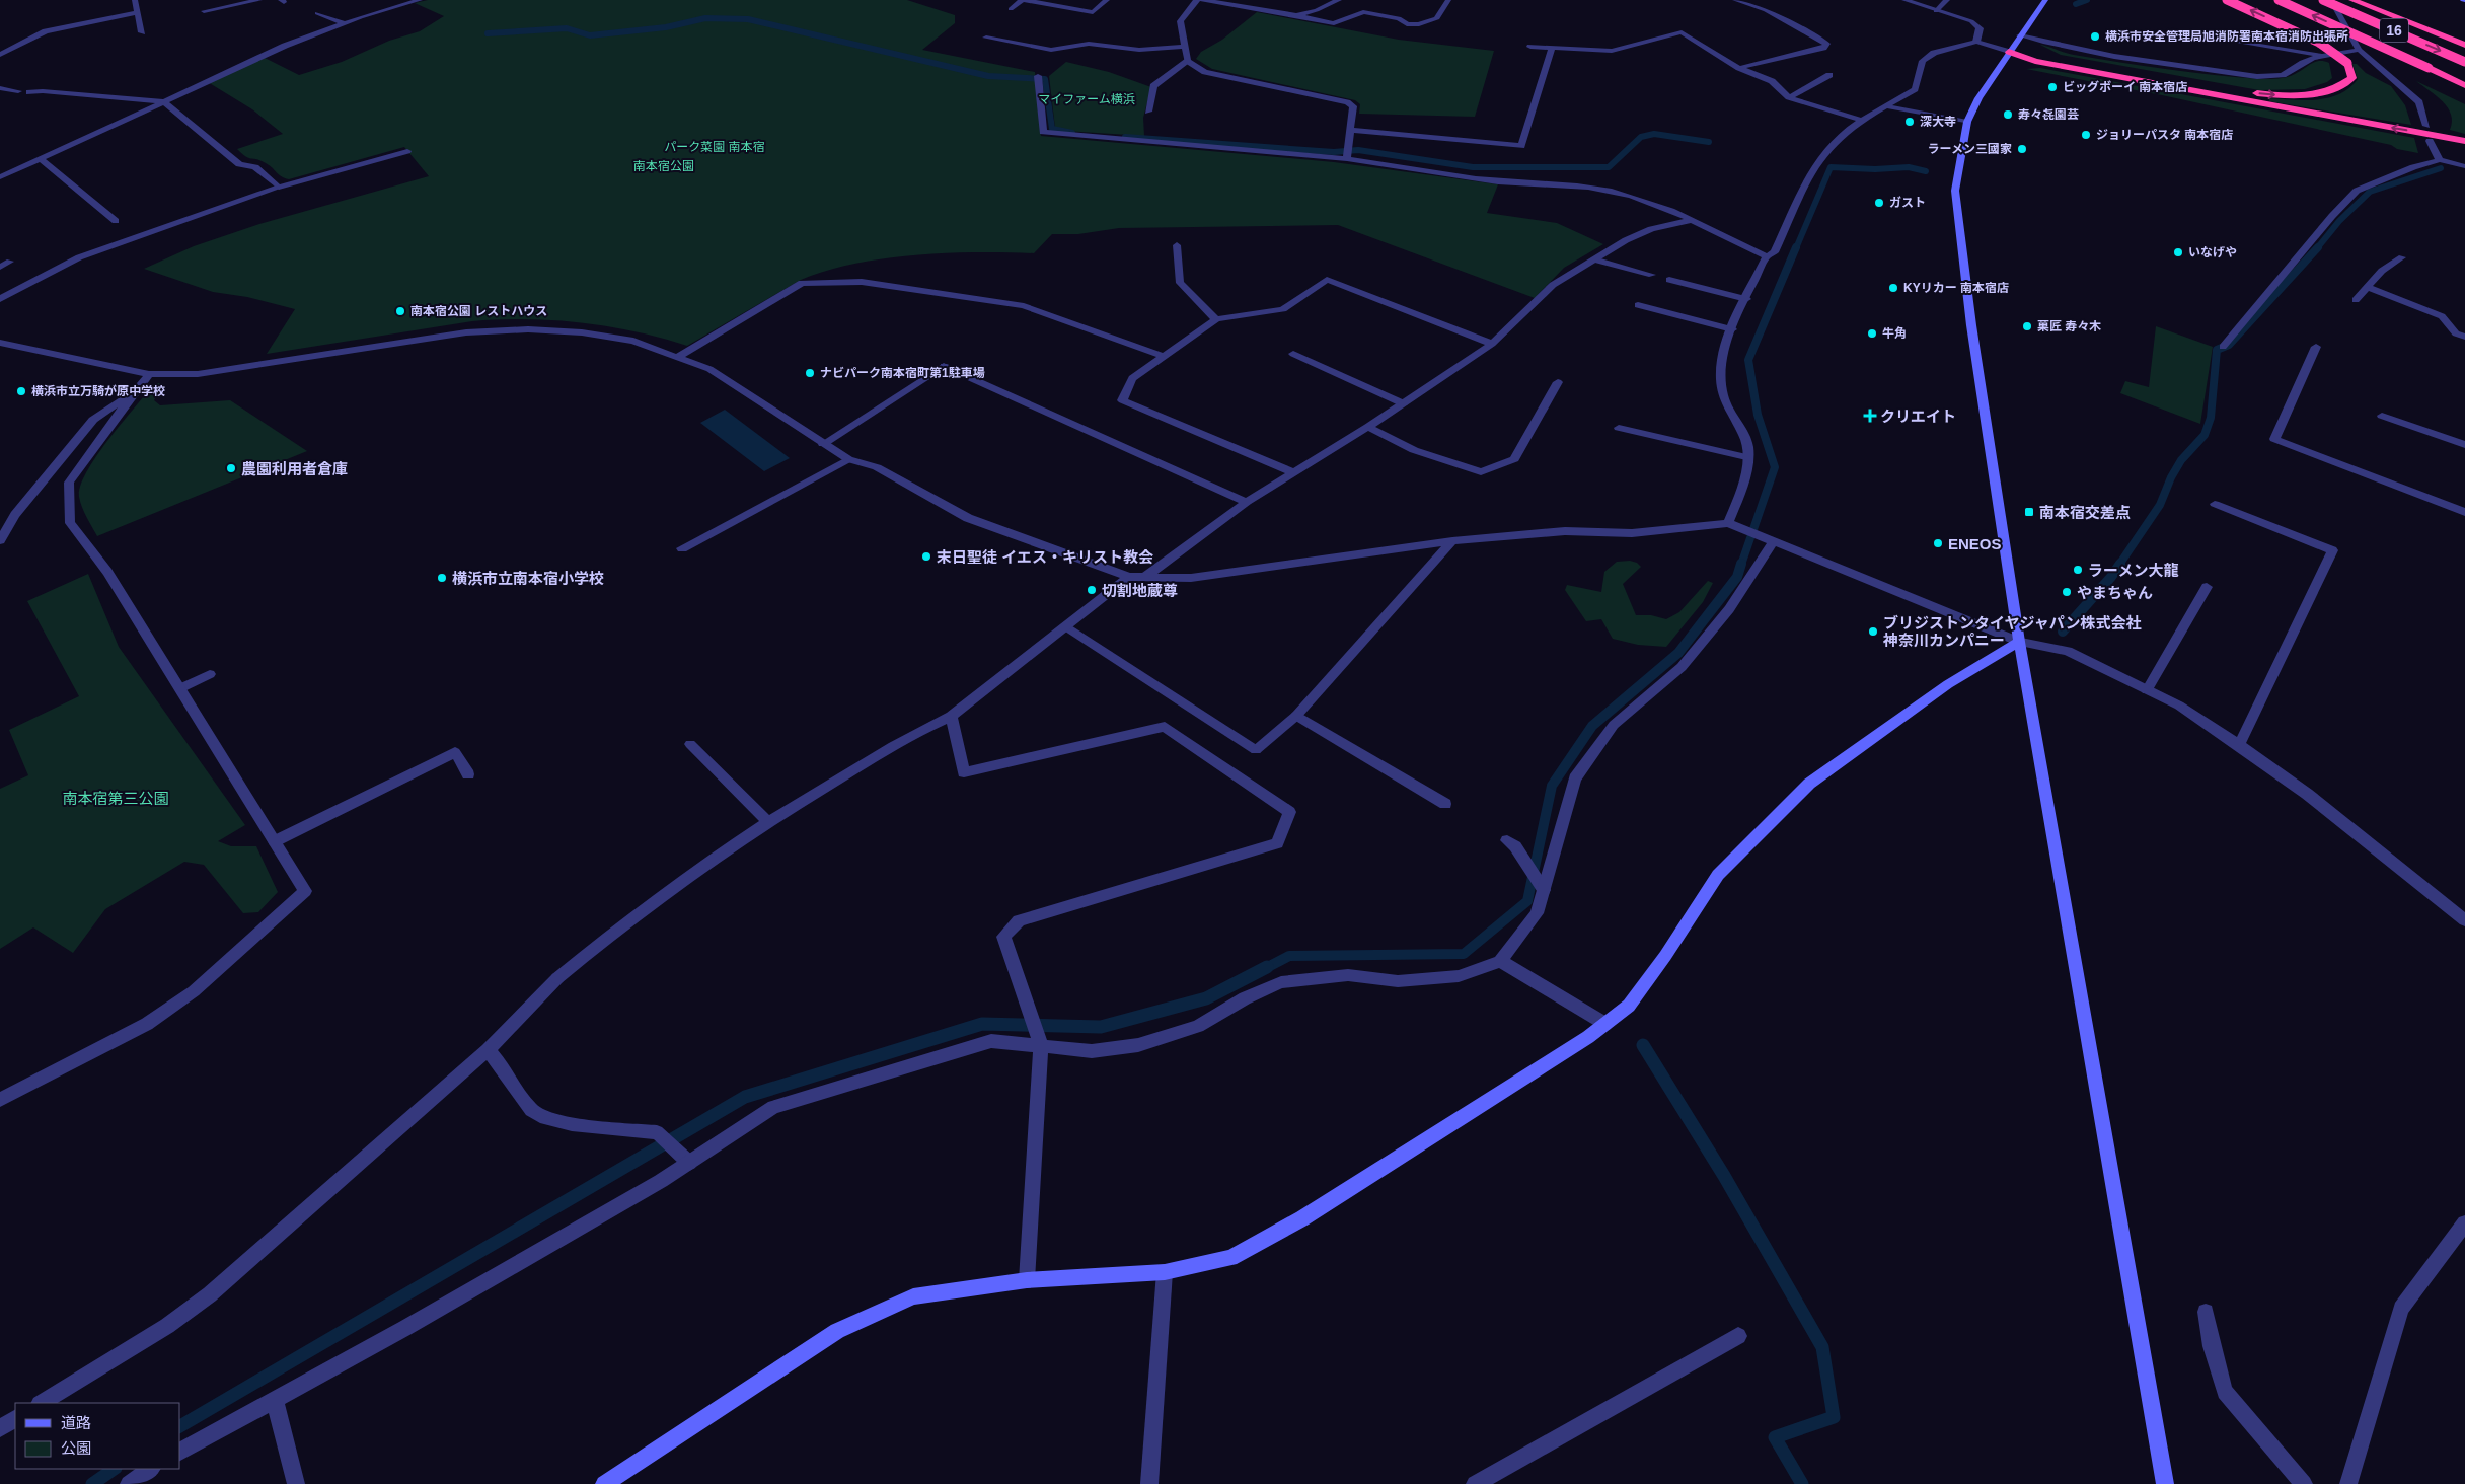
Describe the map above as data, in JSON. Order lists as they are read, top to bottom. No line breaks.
{"streets":{"highway":["16"]},"parks":["マイファーム横浜","パーク菜園 南本宿","南本宿公園","南本宿第三公園"],"places":{"other":["横浜市安全管理局旭消防署南本宿消防出張所","ビッグボーイ 南本宿店","寿々㐂園芸","深大寺","ジョリーパスタ 南本宿店","ラーメン三國家","ガスト","いなげや","KYリカー 南本宿店","南本宿公園 レストハウス","菓匠 寿々木","牛角","ナビパーク南本宿町第1駐車場","横浜市立万騎が原中学校","農園利用者倉庫","ENEOS","末日聖徒 イエス・キリスト教会","ラーメン大龍","横浜市立南本宿小学校","切割地蔵尊","やまちゃん","ブリジストンタイヤジャパン株式会社 神奈川カンパニー"],"health":["クリエイト"],"transit":["南本宿交差点"]},"legend":["道路","公園"]}
